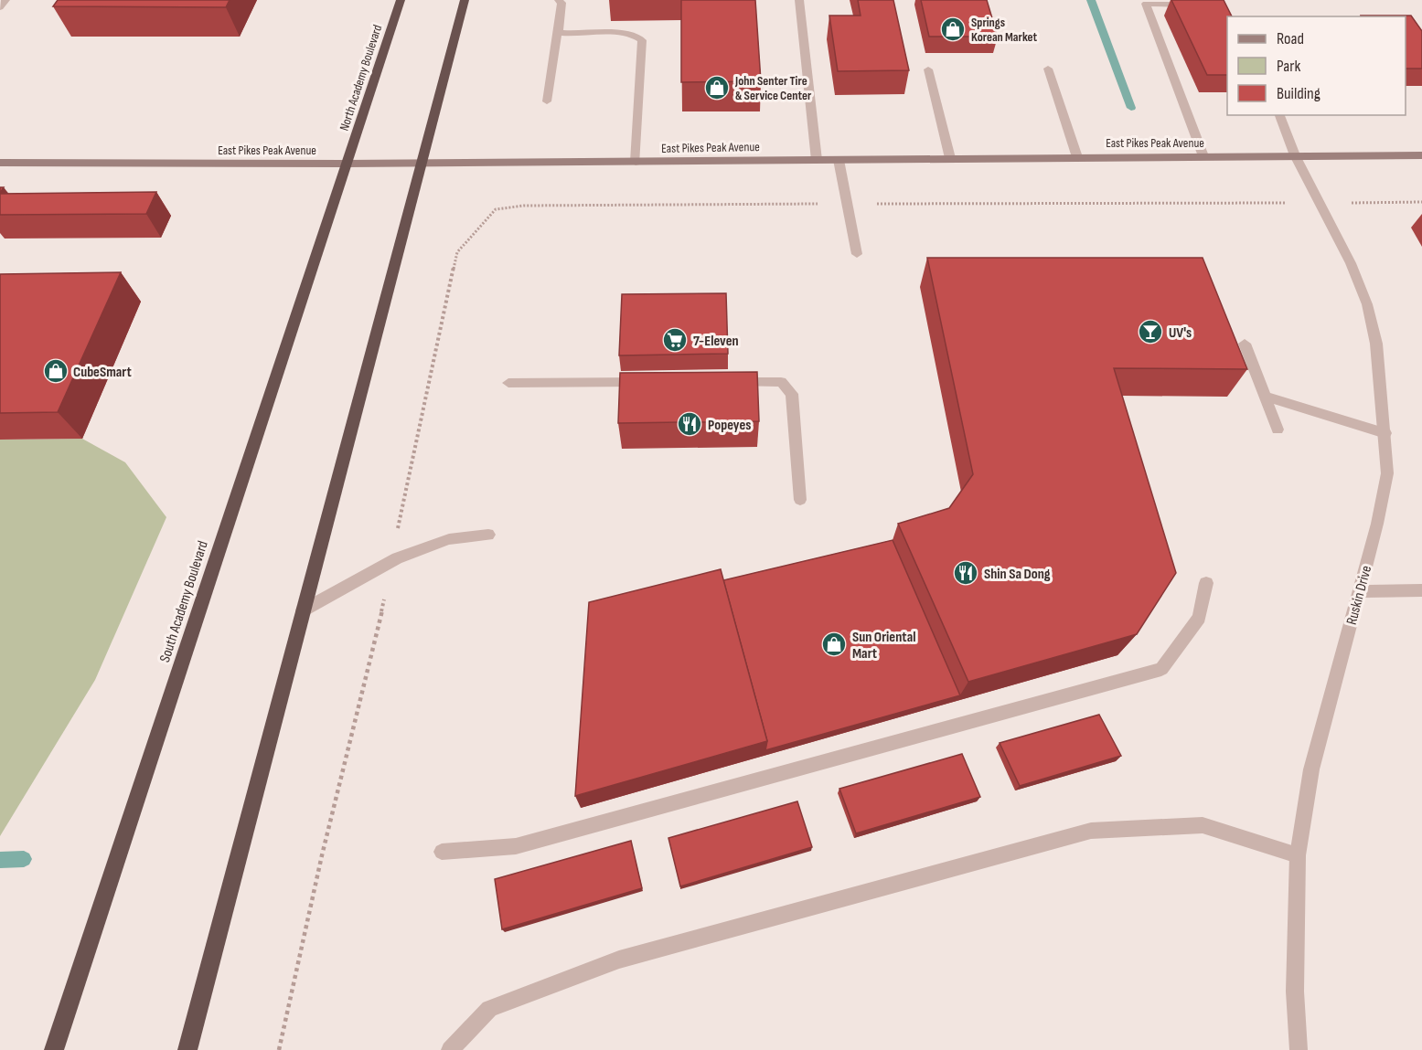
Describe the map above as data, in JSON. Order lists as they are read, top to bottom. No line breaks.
{"streets":{"highway":["North Academy Boulevard","South Academy Boulevard"],"main road":["East Pikes Peak Avenue"],"street":["Ruskin Drive"]},"crossings":[["North Academy Boulevard","East Pikes Peak Avenue"],["North Academy Boulevard","South Academy Boulevard"],["East Pikes Peak Avenue","Ruskin Drive"],["East Pikes Peak Avenue","South Academy Boulevard"]],"places":{"shop":["Springs Korean Market","John Senter Tire & Service Center","CubeSmart","Sun Oriental Mart"],"bar":["UV's"],"supermarket":["7-Eleven"],"restaurant":["Popeyes","Shin Sa Dong"]},"legend":["Road","Park","Building"]}
